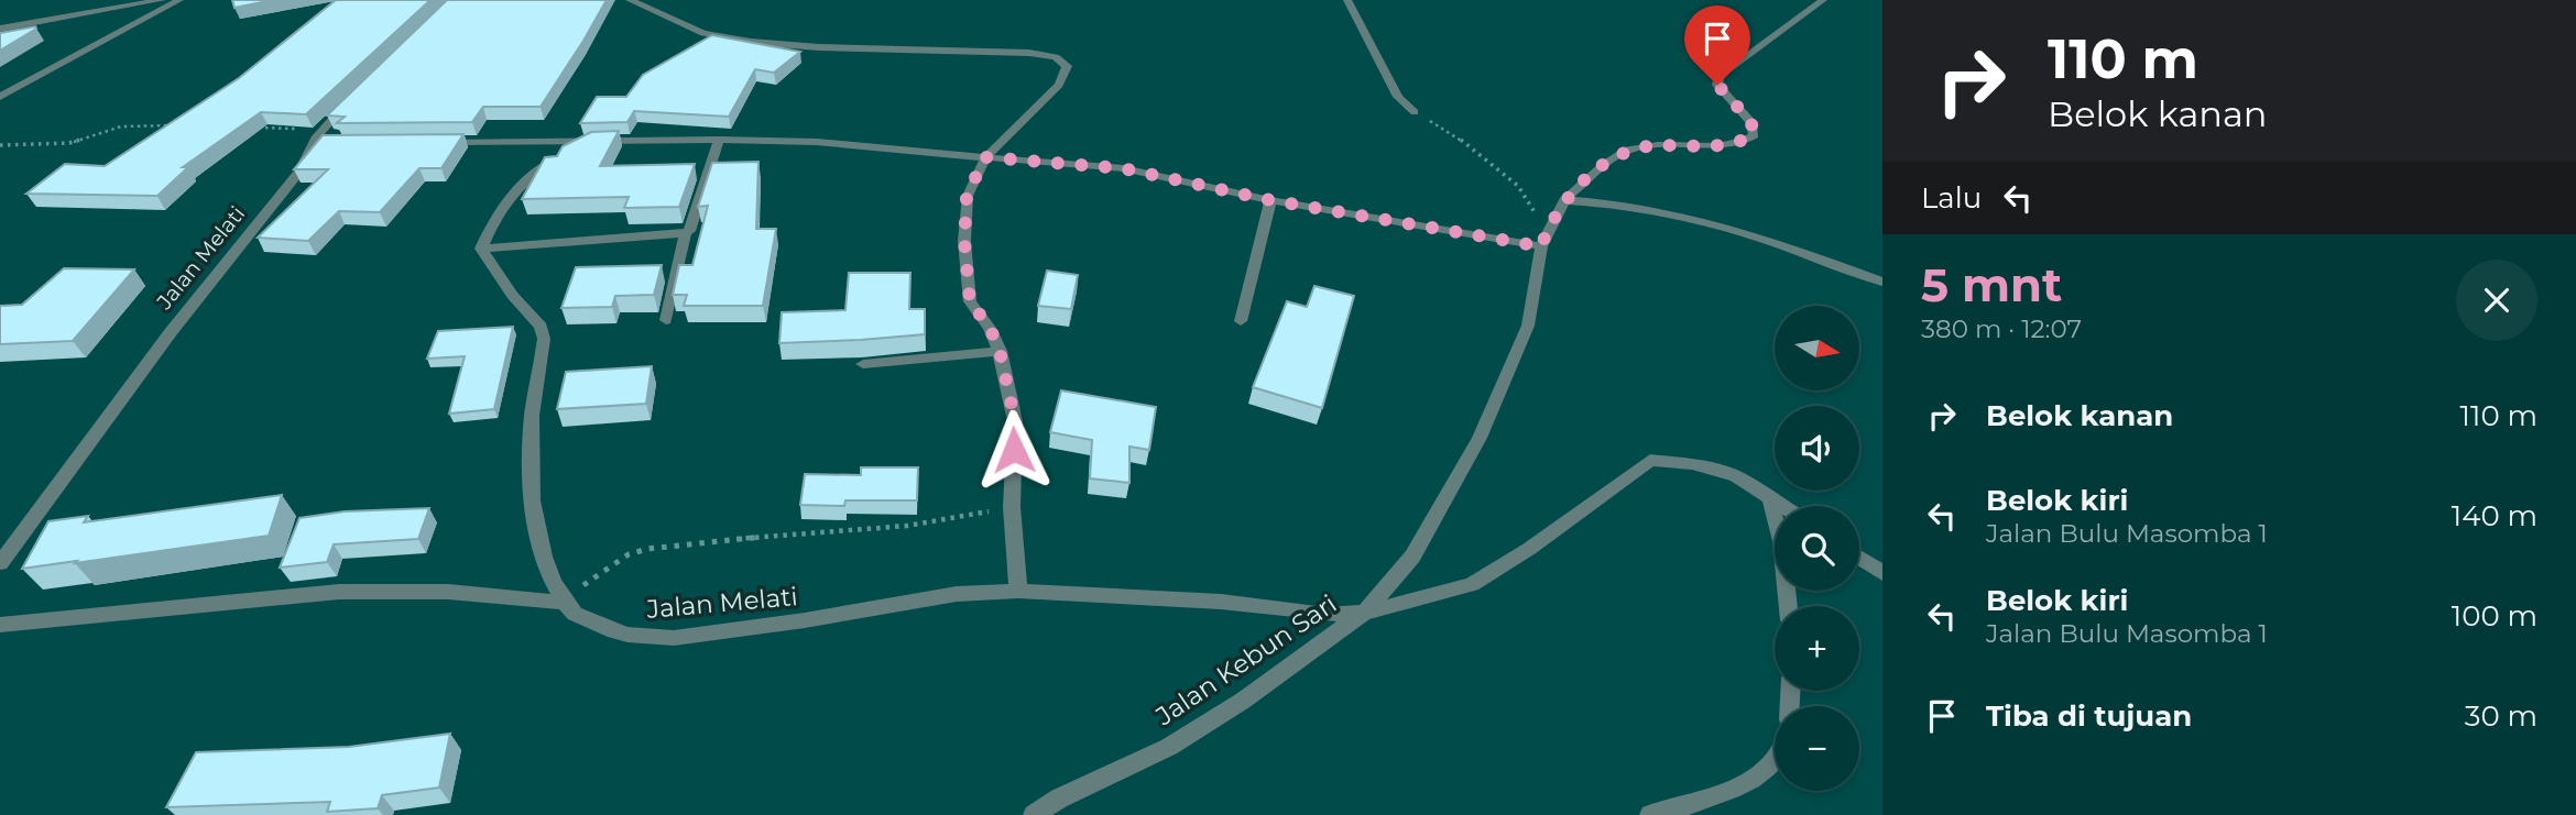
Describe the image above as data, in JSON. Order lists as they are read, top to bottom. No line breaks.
{"streets":{"street":["Jalan Melati","Jalan Kebun Sari"]},"crossings":[["Jalan Melati","Jalan Kebun Sari"]],"north":"right","page":{"turn":["110 m","Belok kanan"],"then":"Lalu","heading":["5 mnt","380 m · 12:07"],"map_buttons":["+","−"],"list":[{"name":"Belok kanan","value":"110 m"},{"name":"Belok kiri","note":"Jalan Bulu Masomba 1","value":"140 m"},{"name":"Belok kiri","note":"Jalan Bulu Masomba 1","value":"100 m"},{"name":"Tiba di tujuan","value":"30 m"}]}}
